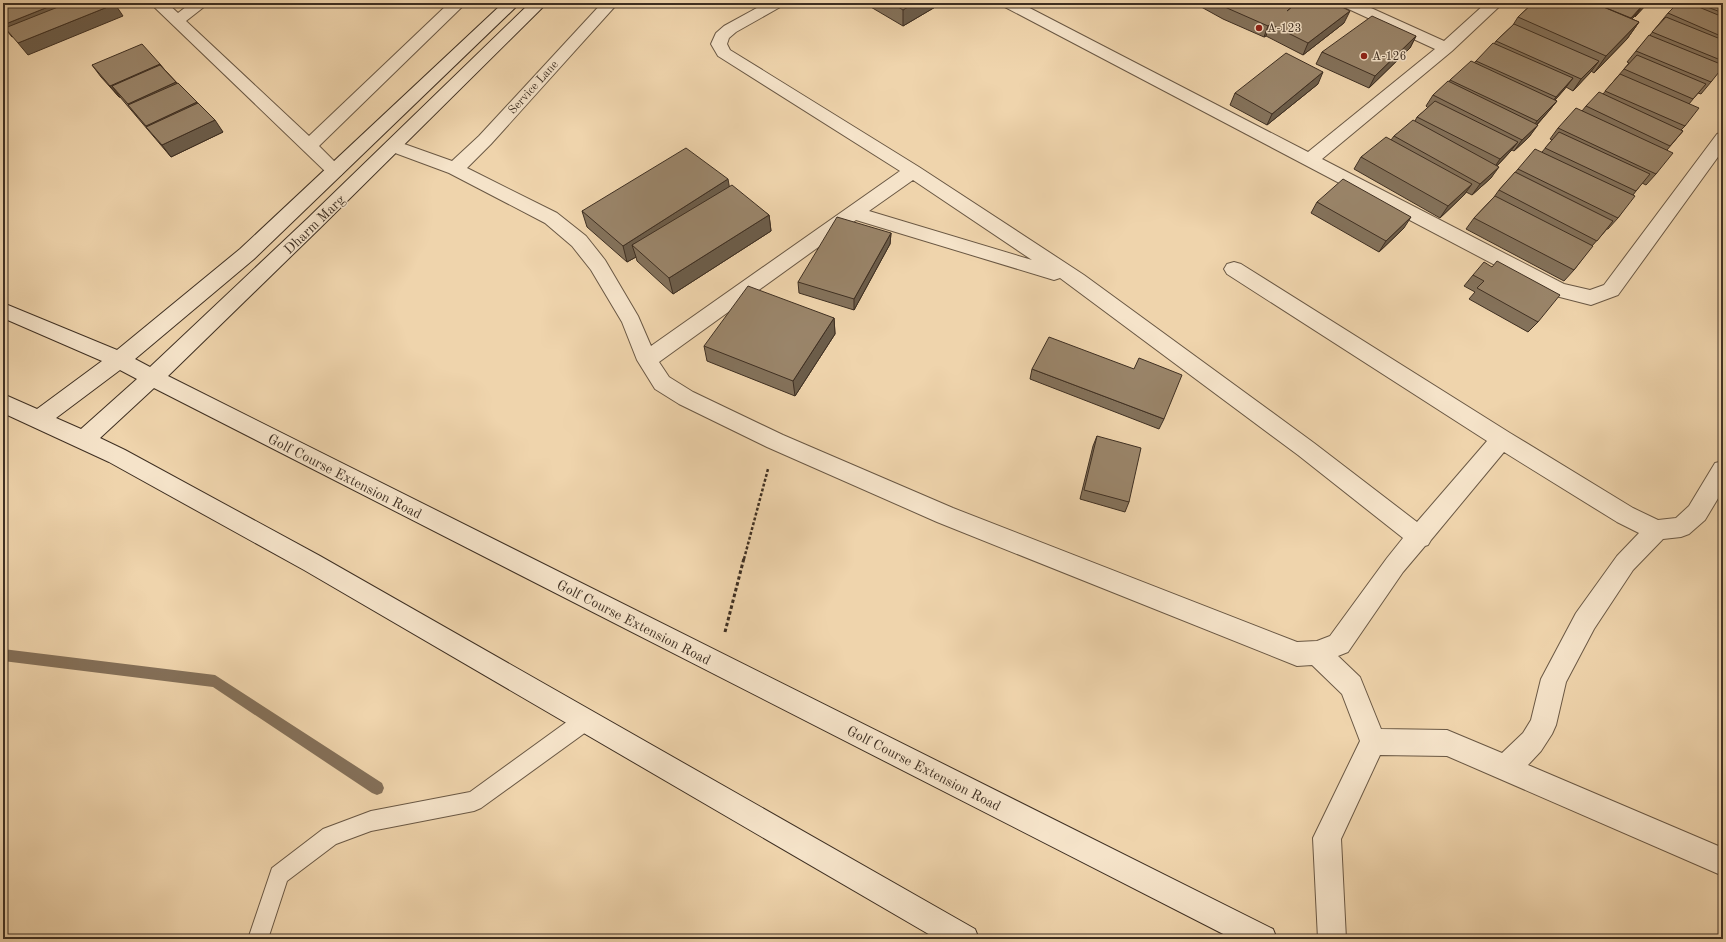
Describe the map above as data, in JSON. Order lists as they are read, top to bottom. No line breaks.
{"streets":{"street":["Service Lane","Dharm Marg","Golf Course Extension Road"]},"crossings":[["Dharm Marg","Golf Course Extension Road"]],"places":["A-123","A-126"]}
